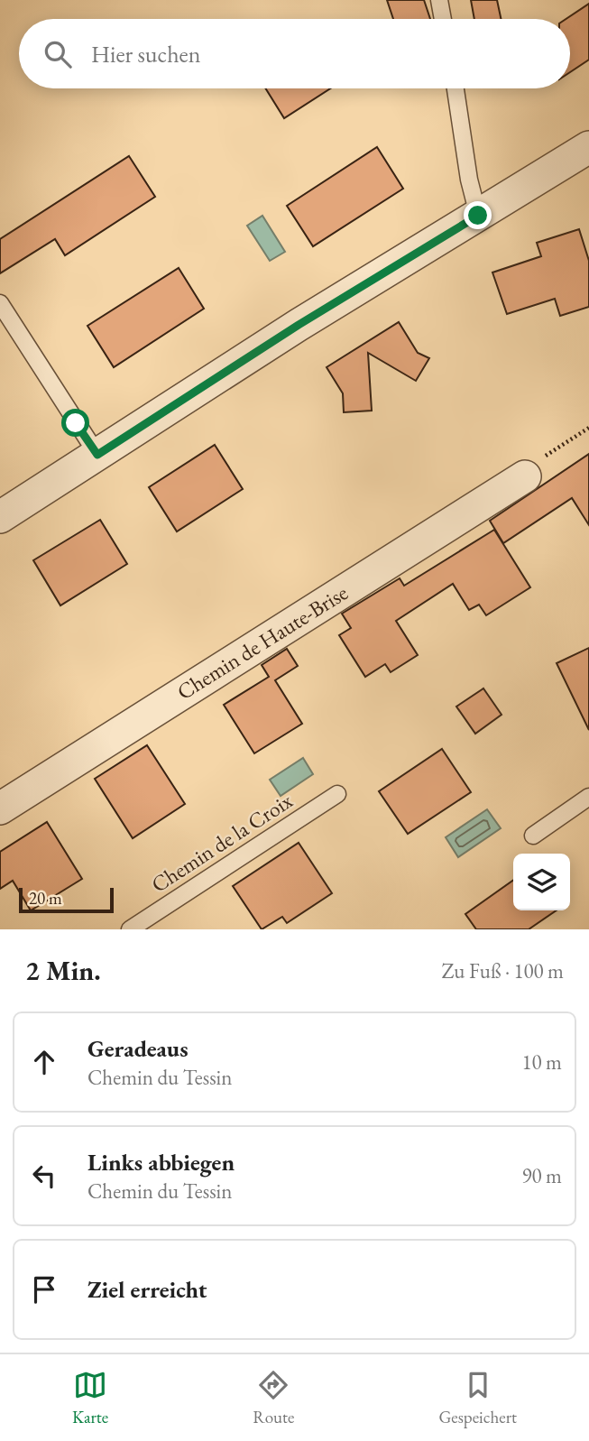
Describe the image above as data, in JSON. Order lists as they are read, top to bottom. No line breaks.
{"streets":{"street":["Chemin de Haute-Brise"],"lane":["Chemin de la Croix"]},"scale_bar":"20 m","page":{"search":"Hier suchen","scale":"20 m","heading":["2 Min.","Zu Fuß · 100 m"],"list":[["Geradeaus","Chemin du Tessin","10 m"],["Links abbiegen","Chemin du Tessin","90 m"],"Ziel erreicht"],"nav":["Karte","Route","Gespeichert"]}}
